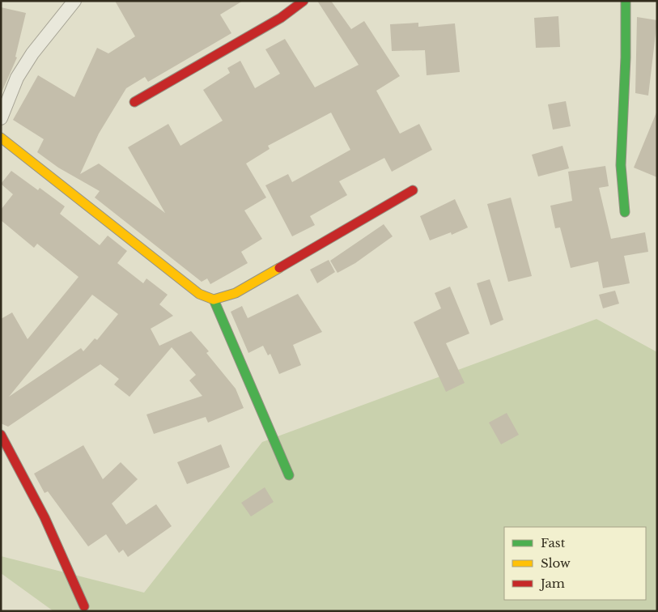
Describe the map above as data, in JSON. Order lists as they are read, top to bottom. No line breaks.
{"legend":["Fast","Slow","Jam"]}
